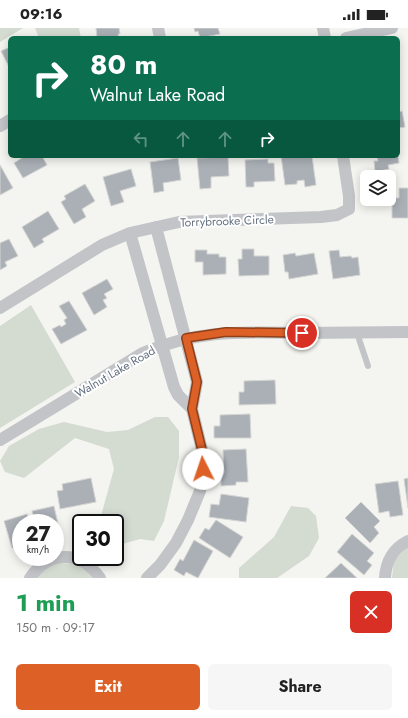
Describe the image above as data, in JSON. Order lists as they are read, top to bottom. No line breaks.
{"streets":{"street":["Torrybrooke Circle","Walnut Lake Road"]},"page":{"status":"09:16","turn":["80 m","Walnut Lake Road"],"speed":"27 km/h","limit":"30","heading":["1 min","150 m · 09:17"],"buttons":["Exit","Share"]}}
